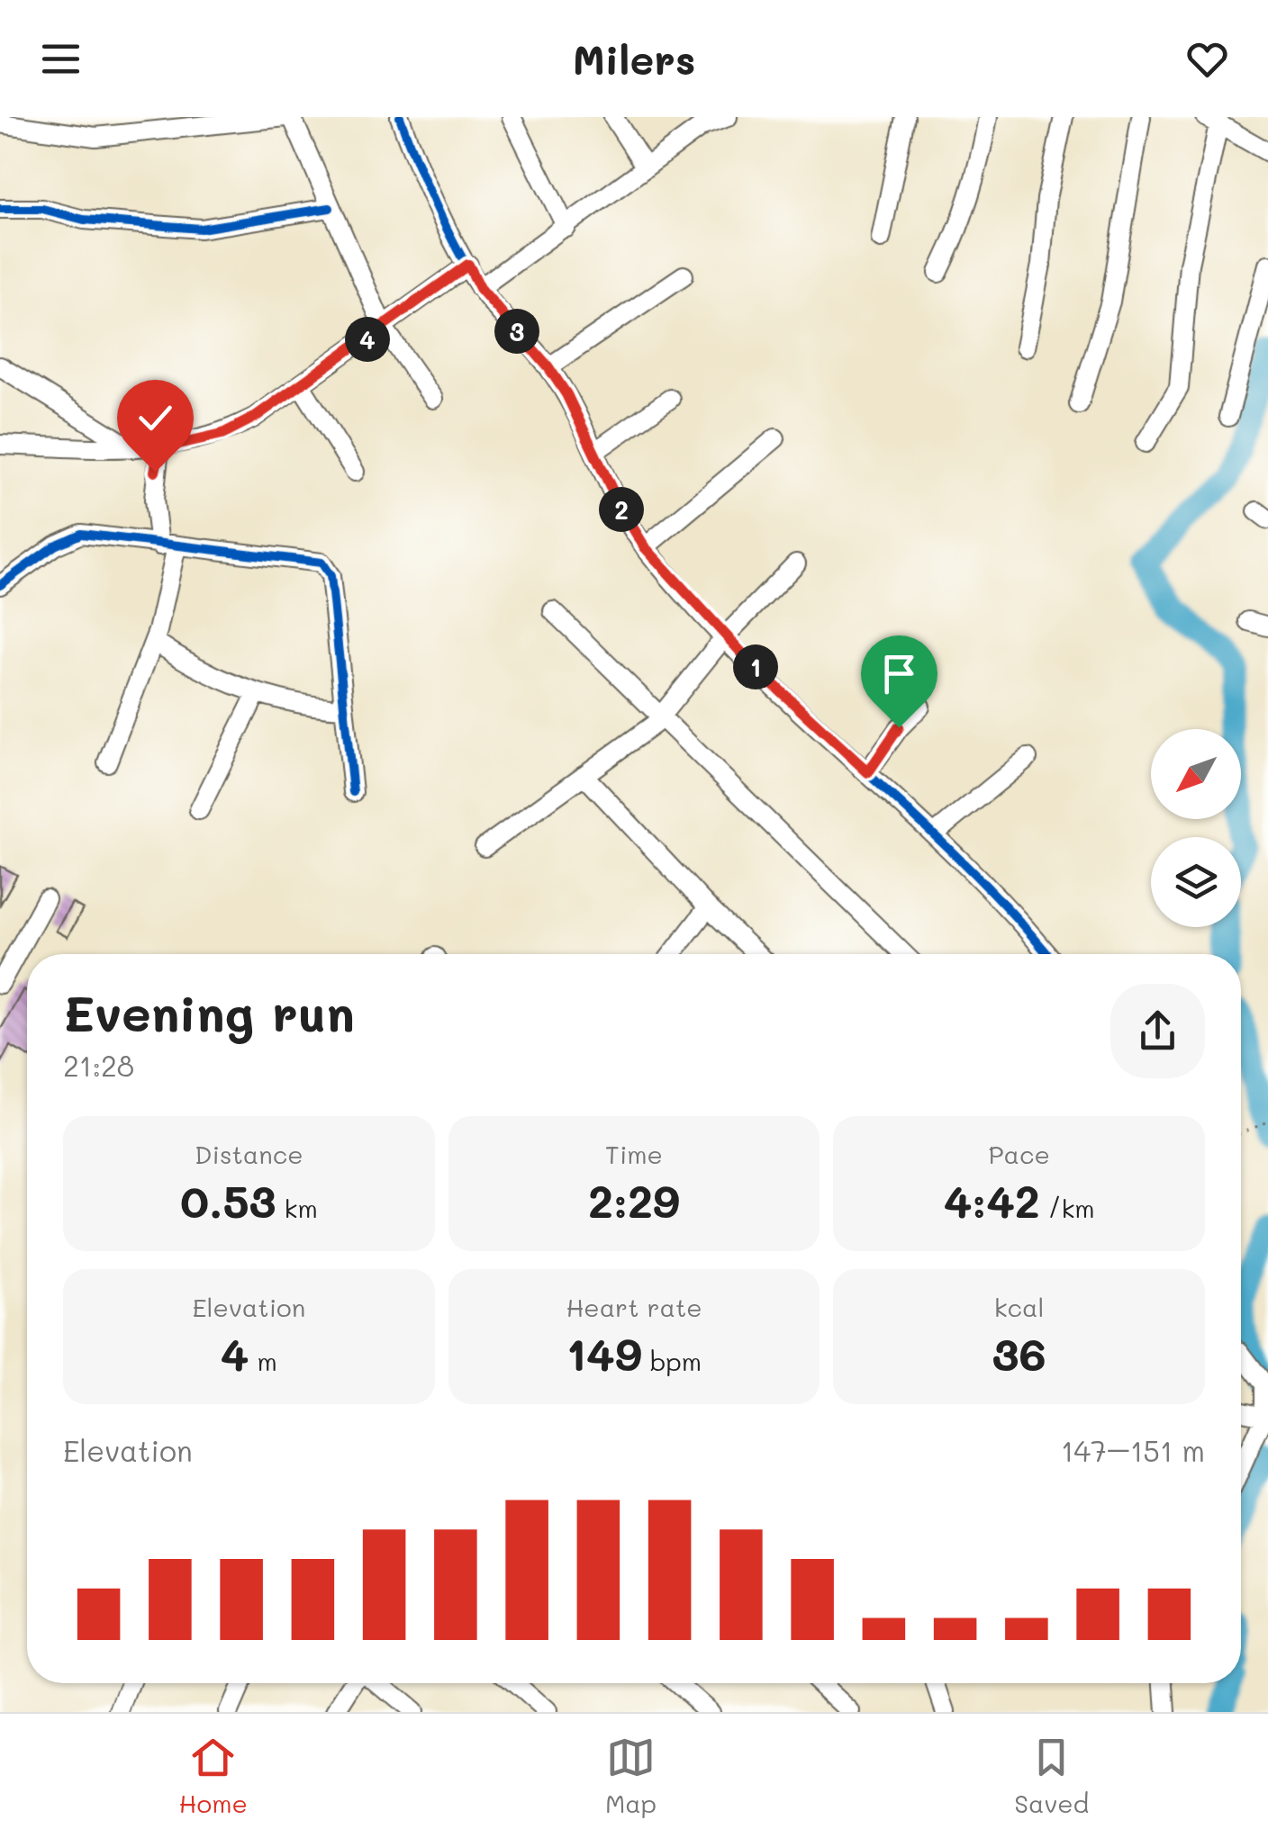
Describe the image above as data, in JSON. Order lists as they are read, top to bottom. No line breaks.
{"north":"bottom left","page":{"header":"Milers","pins":["3","4","2","1"],"heading":["Evening run","21:28"],"stats":[["Distance","0.53 km"],["Time","2:29"],["Pace","4:42 /km"],["Elevation","4 m"],["Heart rate","149 bpm"],["kcal","36"]],"chart":["Elevation","147–151 m"],"tabs":["Home","Map","Saved"]}}
